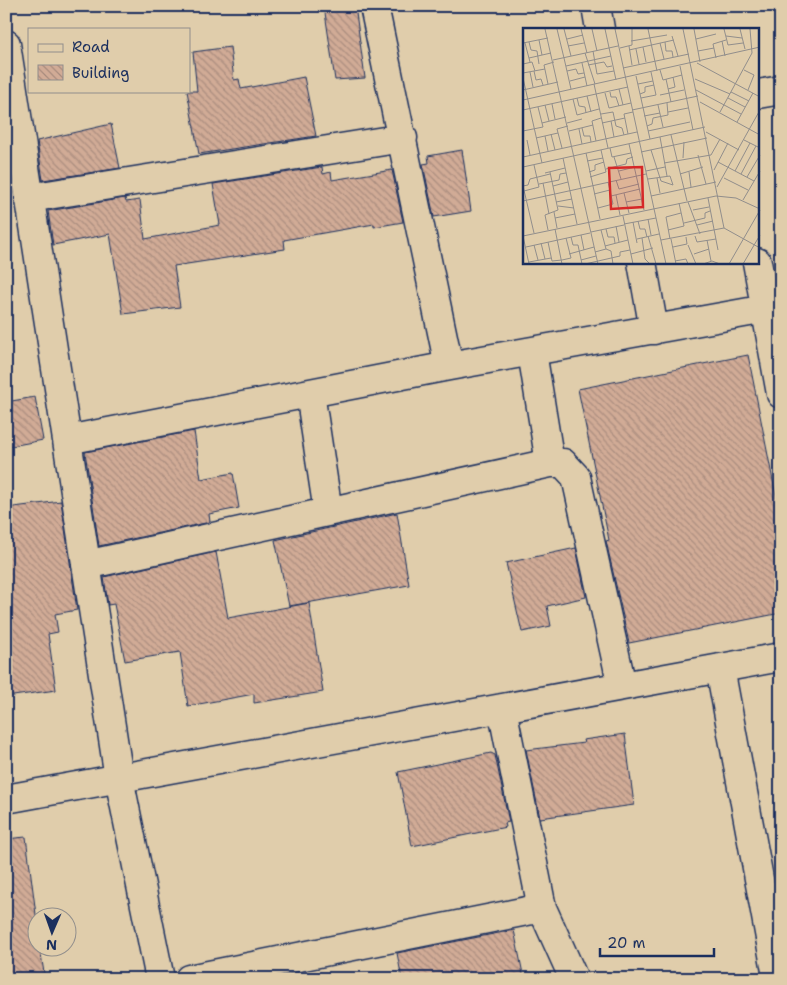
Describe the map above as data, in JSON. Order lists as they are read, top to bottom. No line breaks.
{"legend":["Road","Building"],"scale_bar":"20 m","north":"bottom"}
